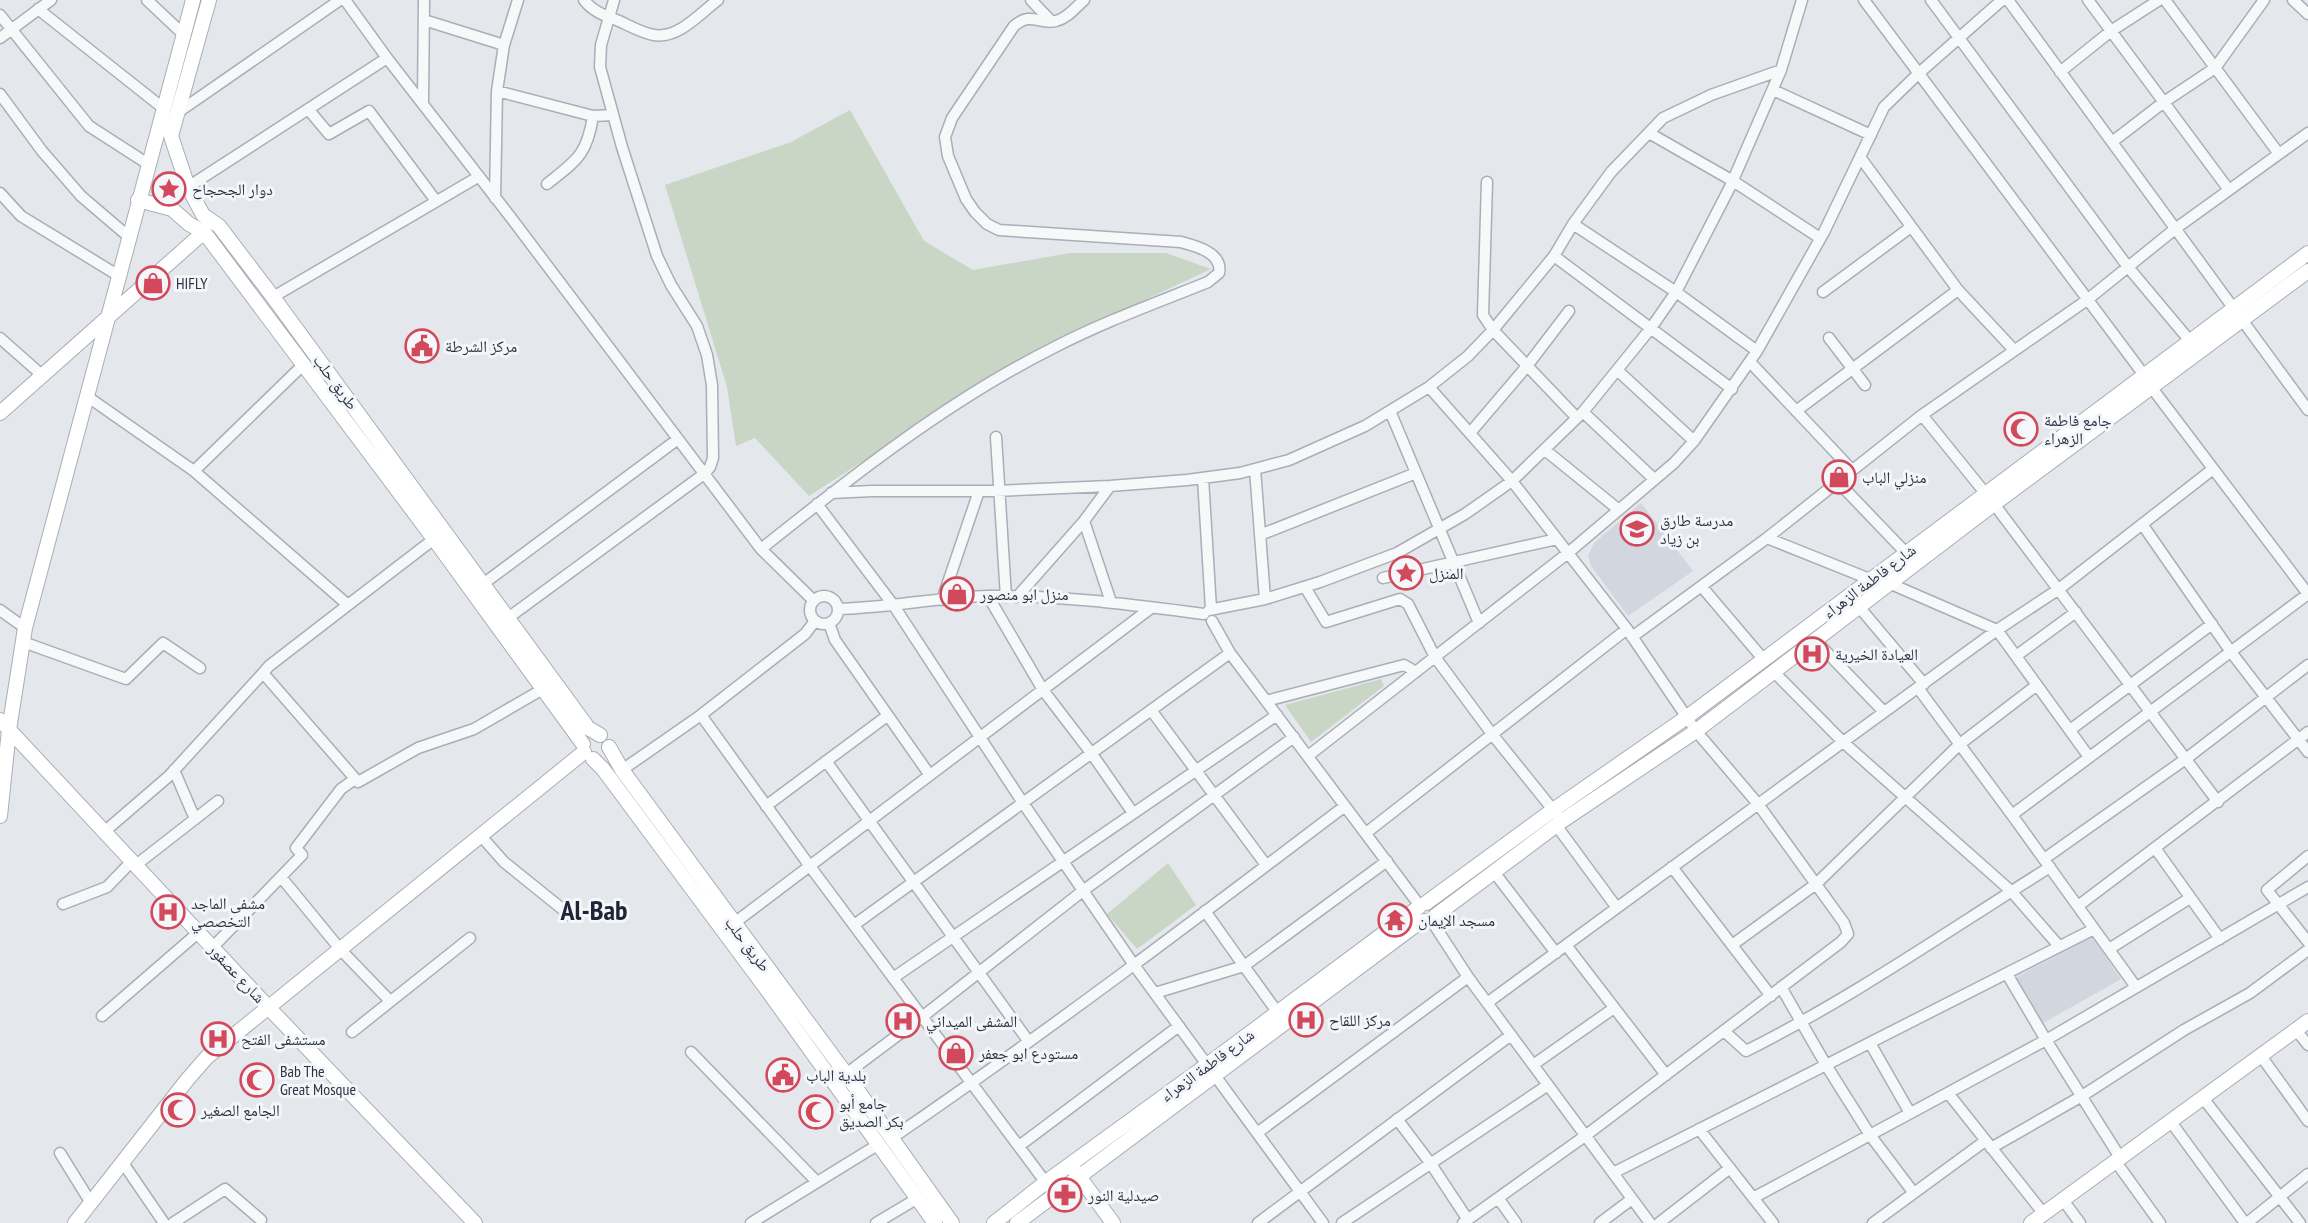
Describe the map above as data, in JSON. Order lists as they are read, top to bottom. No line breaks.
{"streets":{"main road":["طريق حلب","شارع فاطمة الزهراء","شارع عصفور"]},"districts":["Al-Bab"],"places":{"place":["دوار الجحجاح","المنزل"],"shop":["HIFLY","منزلي الباب","منزل ابو منصور","مستودع ابو جعفر"],"public building":["مركز الشرطة","بلدية الباب"],"mosque":["جامع فاطمة الزهراء","Bab The Great Mosque","الجامع الصغير","جامع أبو بكر الصديق"],"school or university":["مدرسة طارق بن زياد"],"hospital":["العيادة الخيرية","مشفى الماجد التخصصي","مركز اللقاح","المشفى الميداني","مستشفى الفتح"],"temple":["مسجد الإيمان"],"pharmacy":["صيدلية النور"]}}
